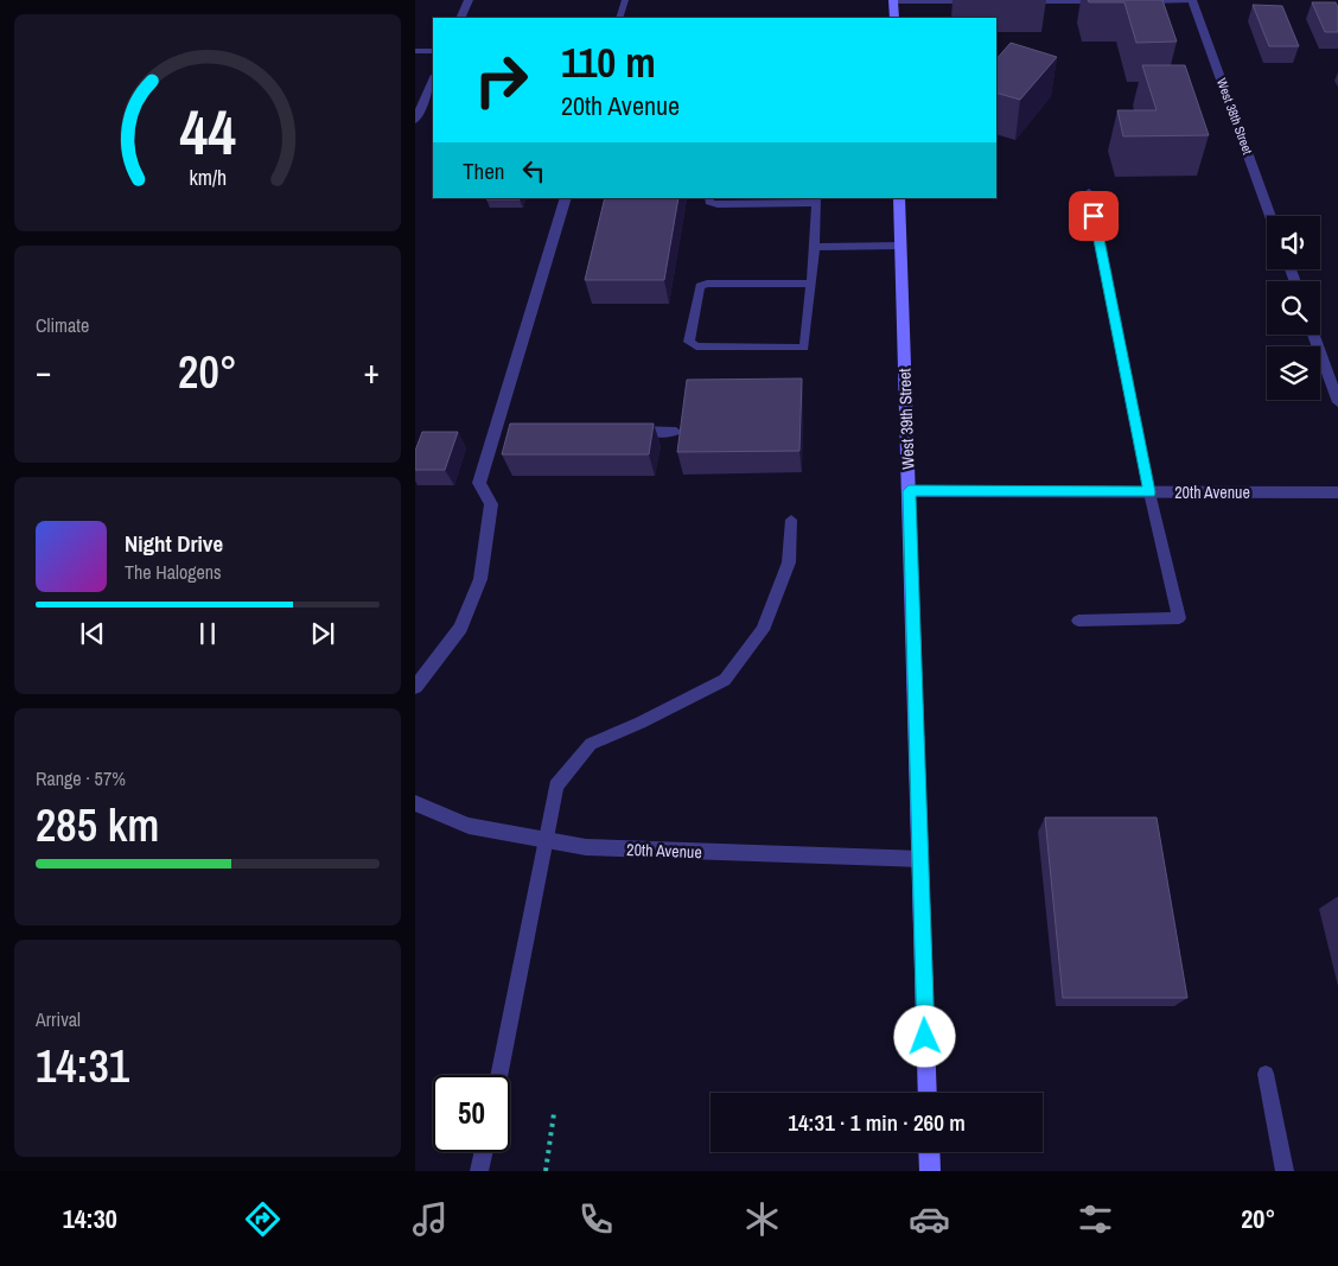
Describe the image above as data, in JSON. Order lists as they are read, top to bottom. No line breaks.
{"streets":{"main road":["West 39th Street"],"street":["West 38th Street","20th Avenue"]},"crossings":[["West 39th Street","20th Avenue"]],"page":{"turn":["110 m","20th Avenue"],"then":"Then","tile":["Climate",["Range · 57%","285 km"],["Arrival","14:31"]],"heat":["−","20°","+"],"song":["Night Drive","The Halogens"],"limit":"50","trip":"14:31 · 1 min · 260 m","tabs":["14:30","20°"],"gauge":["44","km/h"]}}
